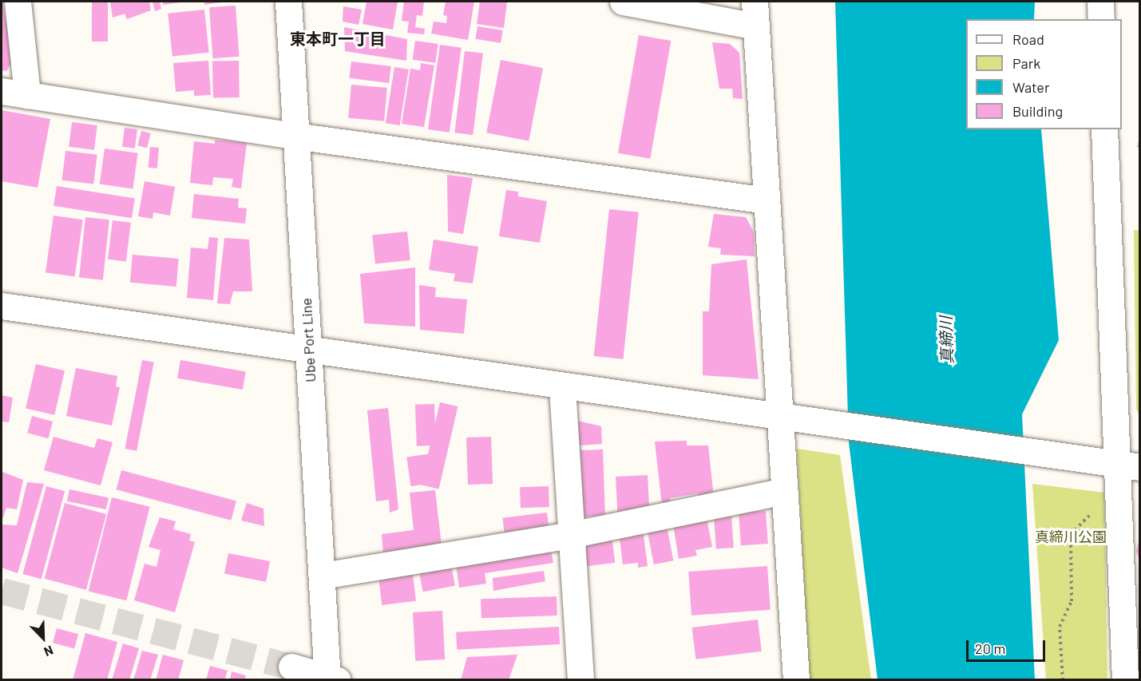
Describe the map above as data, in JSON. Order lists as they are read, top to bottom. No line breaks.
{"streets":{"street":["Ube Port Line"]},"districts":["東本町一丁目"],"water":["真締川"],"parks":["真締川公園"],"legend":["Road","Park","Water","Building"],"scale_bar":"20 m","north":"bottom right"}
